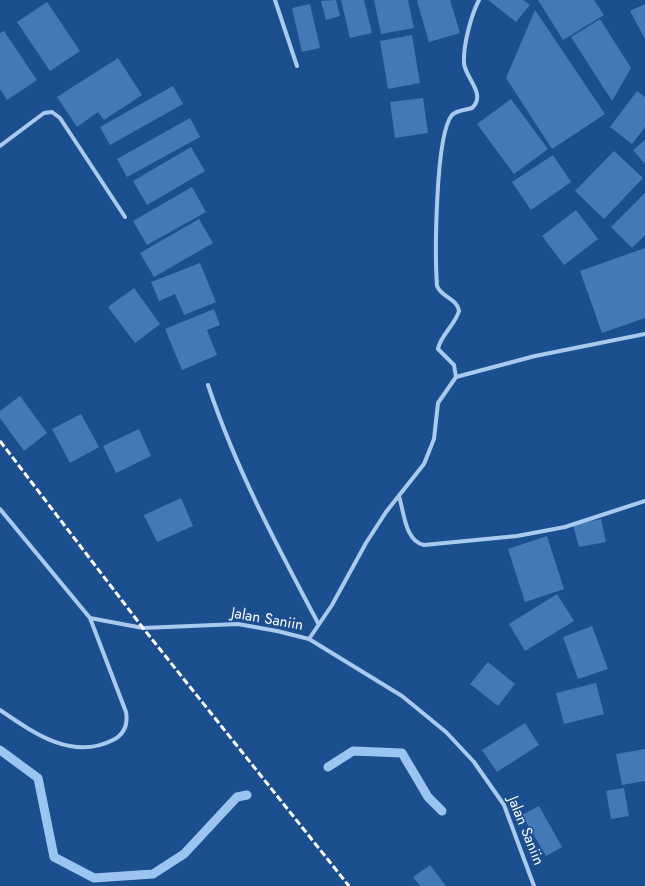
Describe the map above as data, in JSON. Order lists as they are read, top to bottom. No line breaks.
{"streets":{"street":["Jalan Saniin"]}}
